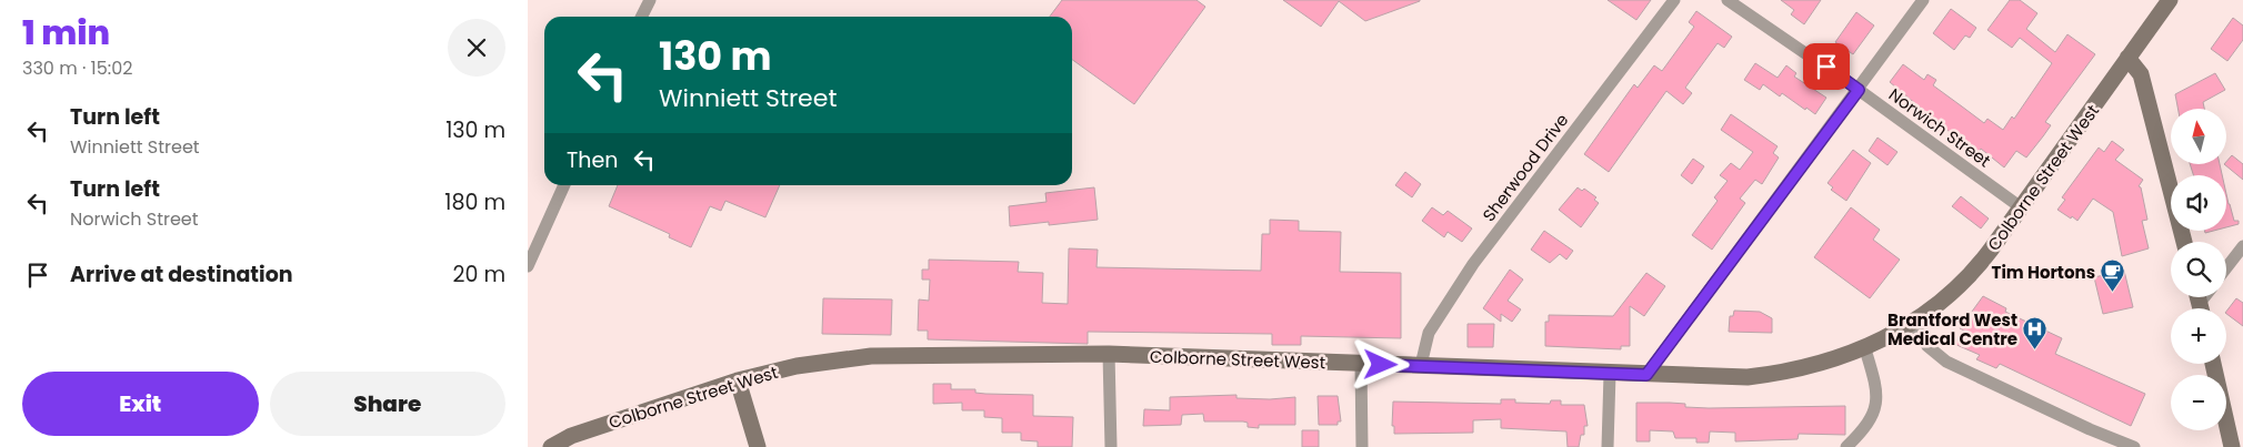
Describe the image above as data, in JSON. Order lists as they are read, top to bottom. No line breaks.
{"streets":{"main road":["Colborne Street West"],"street":["Norwich Street","Sherwood Drive"]},"crossings":[["Norwich Street","Colborne Street West"],["Sherwood Drive","Colborne Street West"]],"places":{"cafe":["Tim Hortons"],"hospital":["Brantford West Medical Centre"]},"north":"top","page":{"heading":["1 min","330 m · 15:02"],"turn":["130 m","Winniett Street"],"list":[{"name":"Turn left","note":"Winniett Street","value":"130 m"},{"name":"Turn left","note":"Norwich Street","value":"180 m"},{"name":"Arrive at destination","value":"20 m"}],"map_buttons":["+","−"],"then":"Then","buttons":["Exit","Share"]}}
